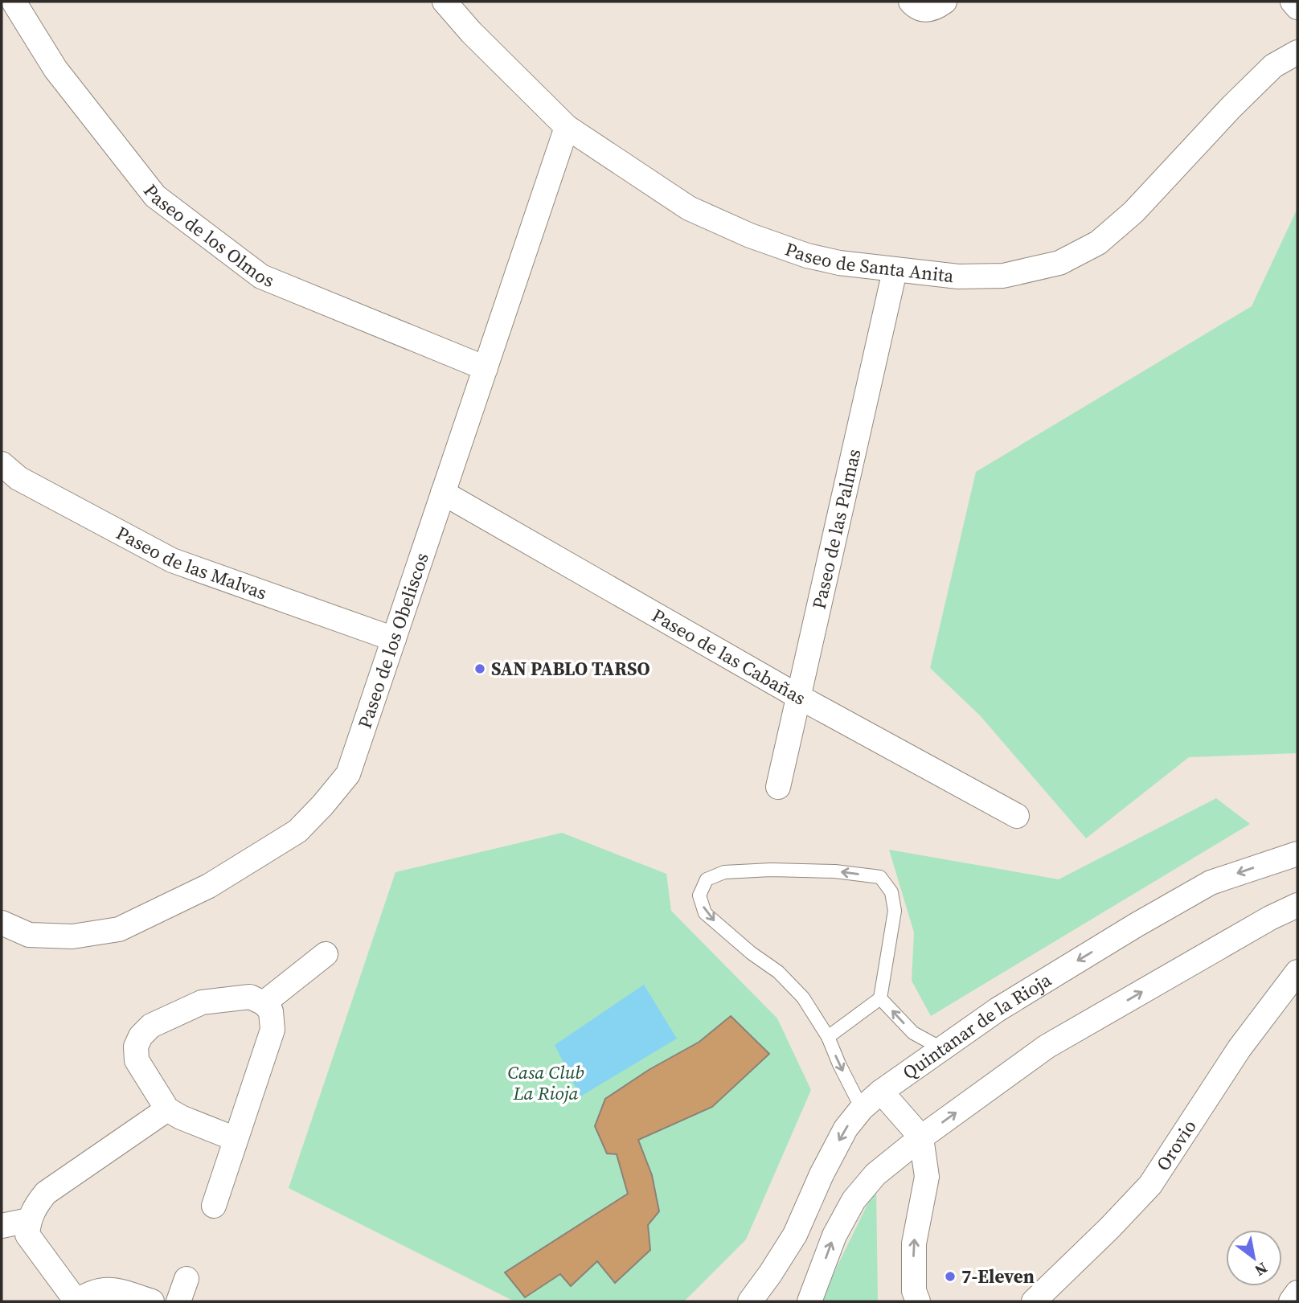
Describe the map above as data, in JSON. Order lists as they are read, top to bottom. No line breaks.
{"streets":{"street":["Paseo de los Olmos","Paseo de Santa Anita","Paseo de las Palmas","Paseo de las Malvas","Paseo de los Obeliscos","Paseo de las Cabañas","Quintanar de la Rioja","Orovio"]},"crossings":[["Paseo de los Olmos","Paseo de los Obeliscos"],["Paseo de Santa Anita","Paseo de las Palmas"],["Paseo de Santa Anita","Paseo de los Obeliscos"],["Paseo de las Palmas","Paseo de las Cabañas"],["Paseo de las Malvas","Paseo de los Obeliscos"],["Paseo de los Obeliscos","Paseo de las Cabañas"]],"parks":["Casa Club La Rioja"],"places":["SAN PABLO TARSO","7-Eleven"],"north":"bottom right"}
